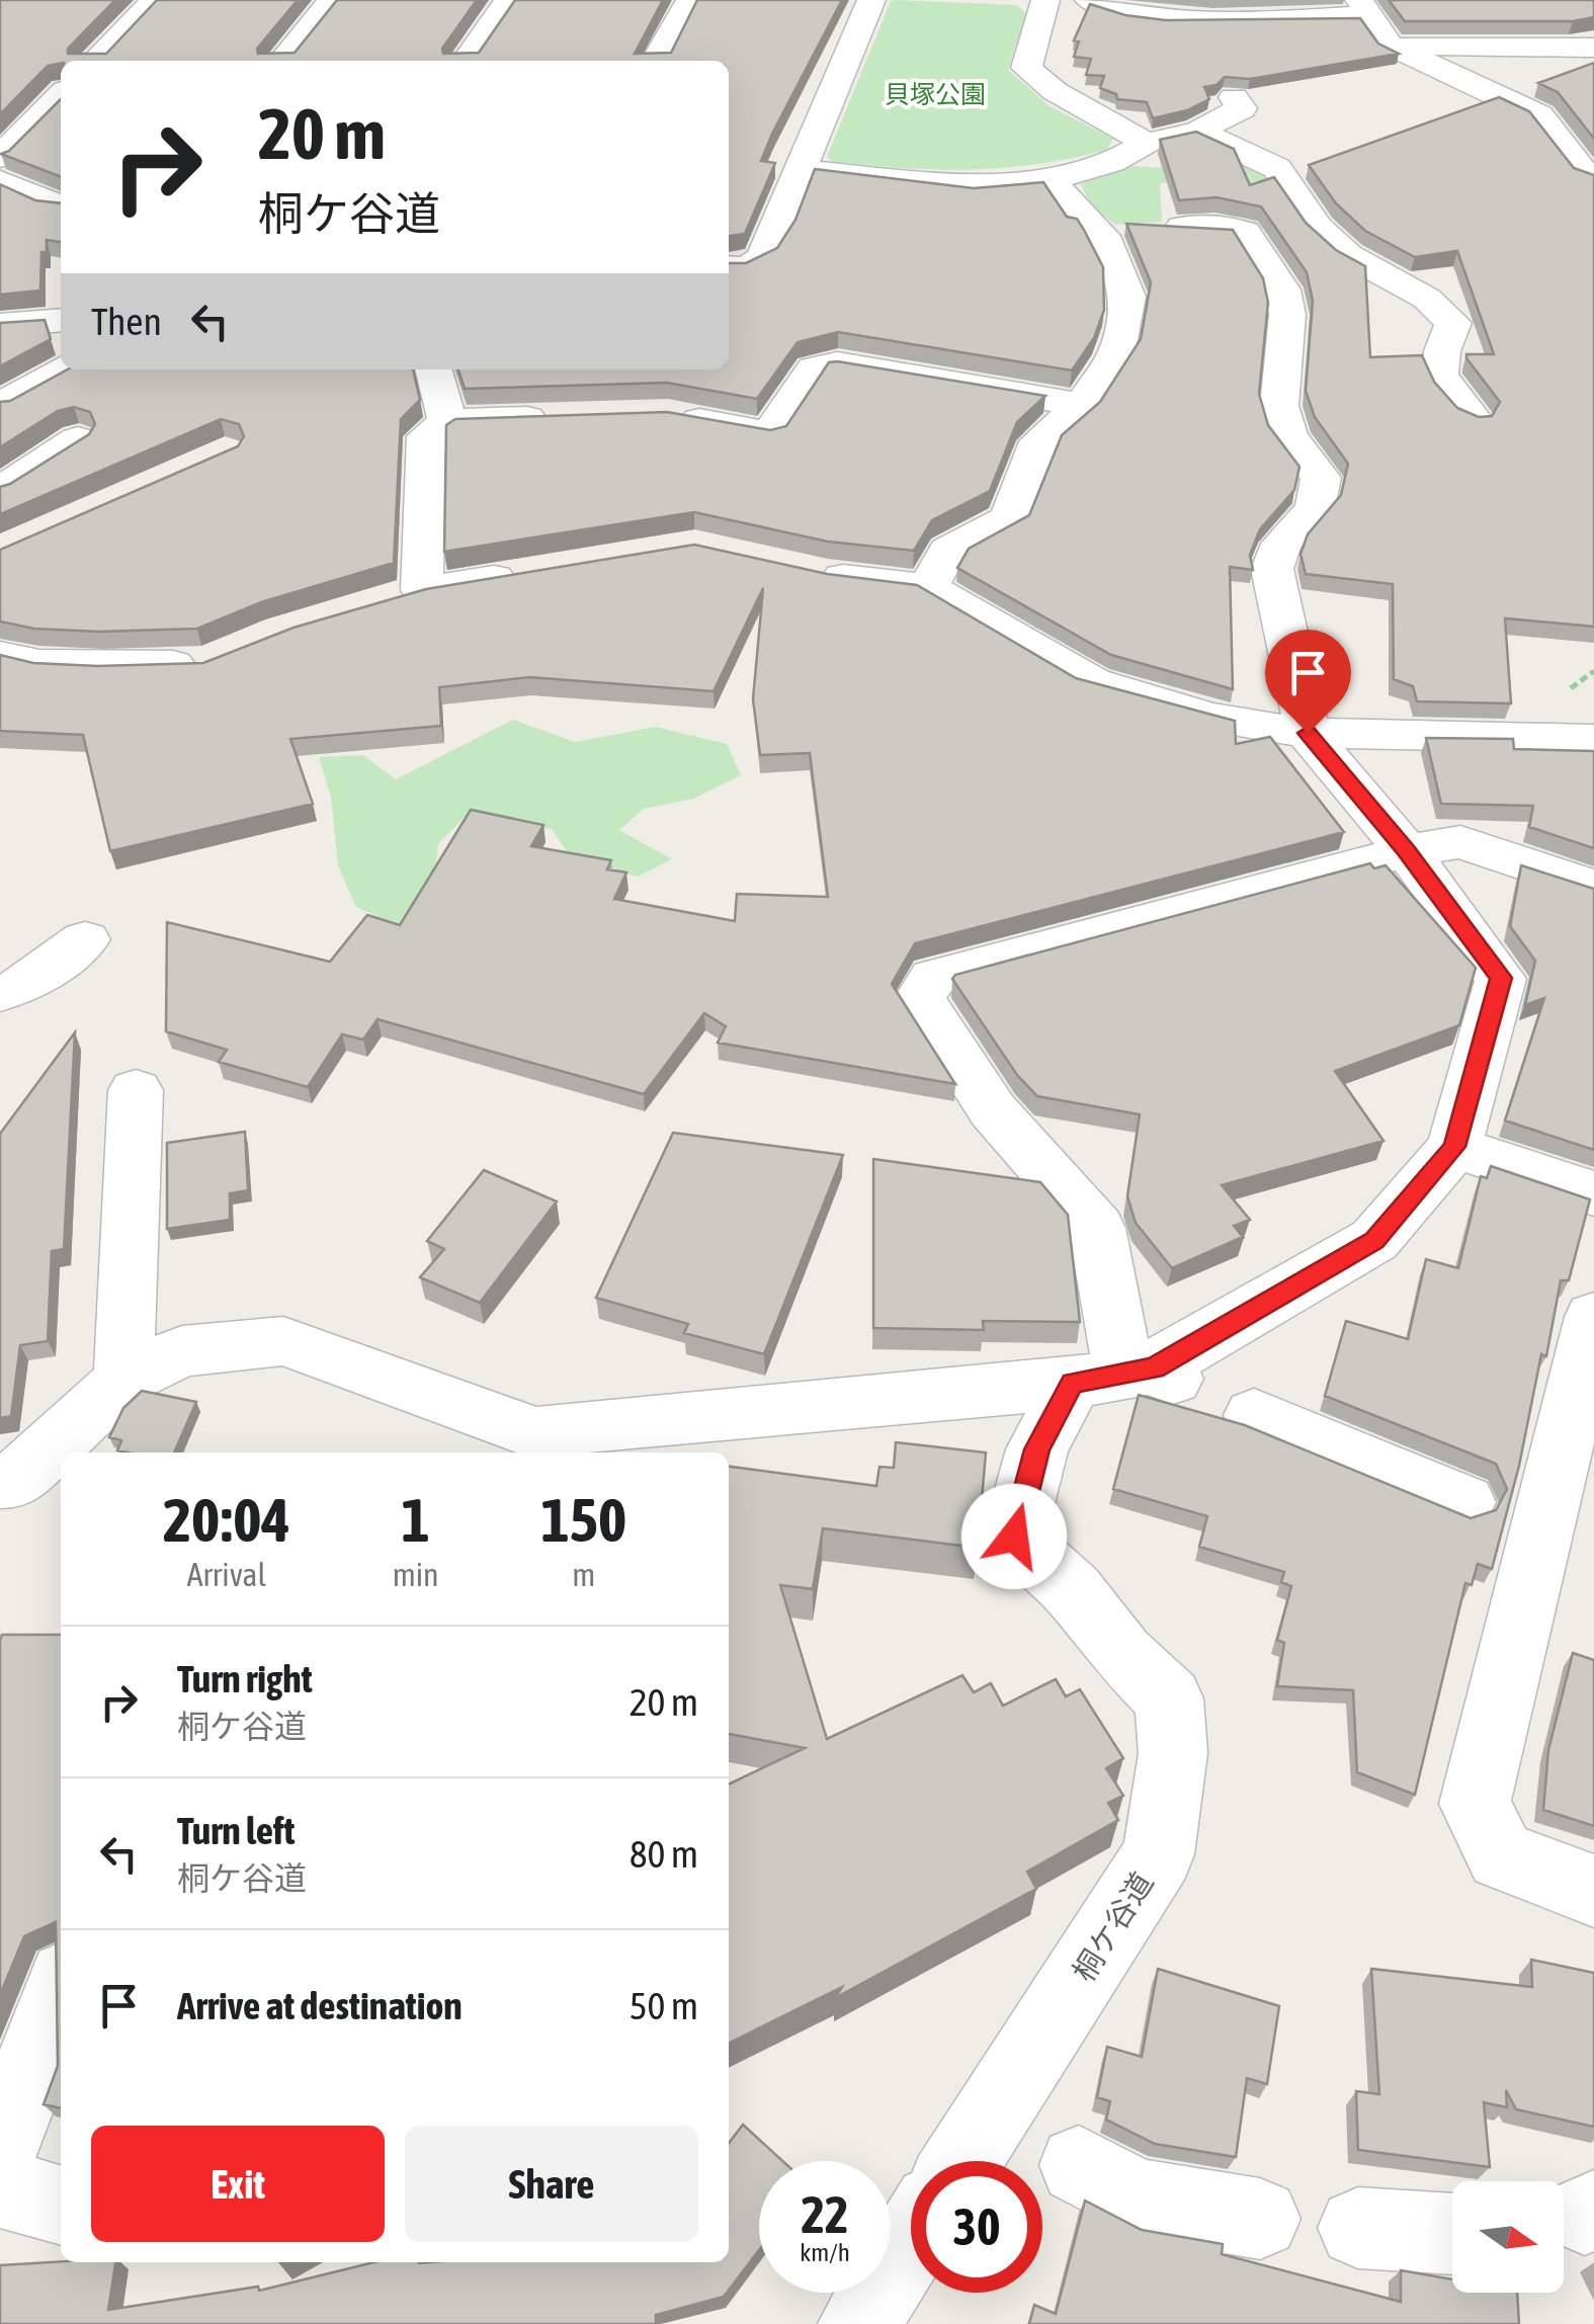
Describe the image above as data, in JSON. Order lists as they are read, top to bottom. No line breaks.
{"streets":{"street":["桐ケ谷道"]},"parks":["貝塚公園"],"north":"right","page":{"turn":["20 m","桐ケ谷道"],"then":"Then","eta":["20:04","Arrival","1","min","150","m"],"list":[{"name":"Turn right","note":"桐ケ谷道","value":"20 m"},{"name":"Turn left","note":"桐ケ谷道","value":"80 m"},{"name":"Arrive at destination","value":"50 m"}],"buttons":["Exit","Share"],"speed":"22 km/h","limit":"30"}}
